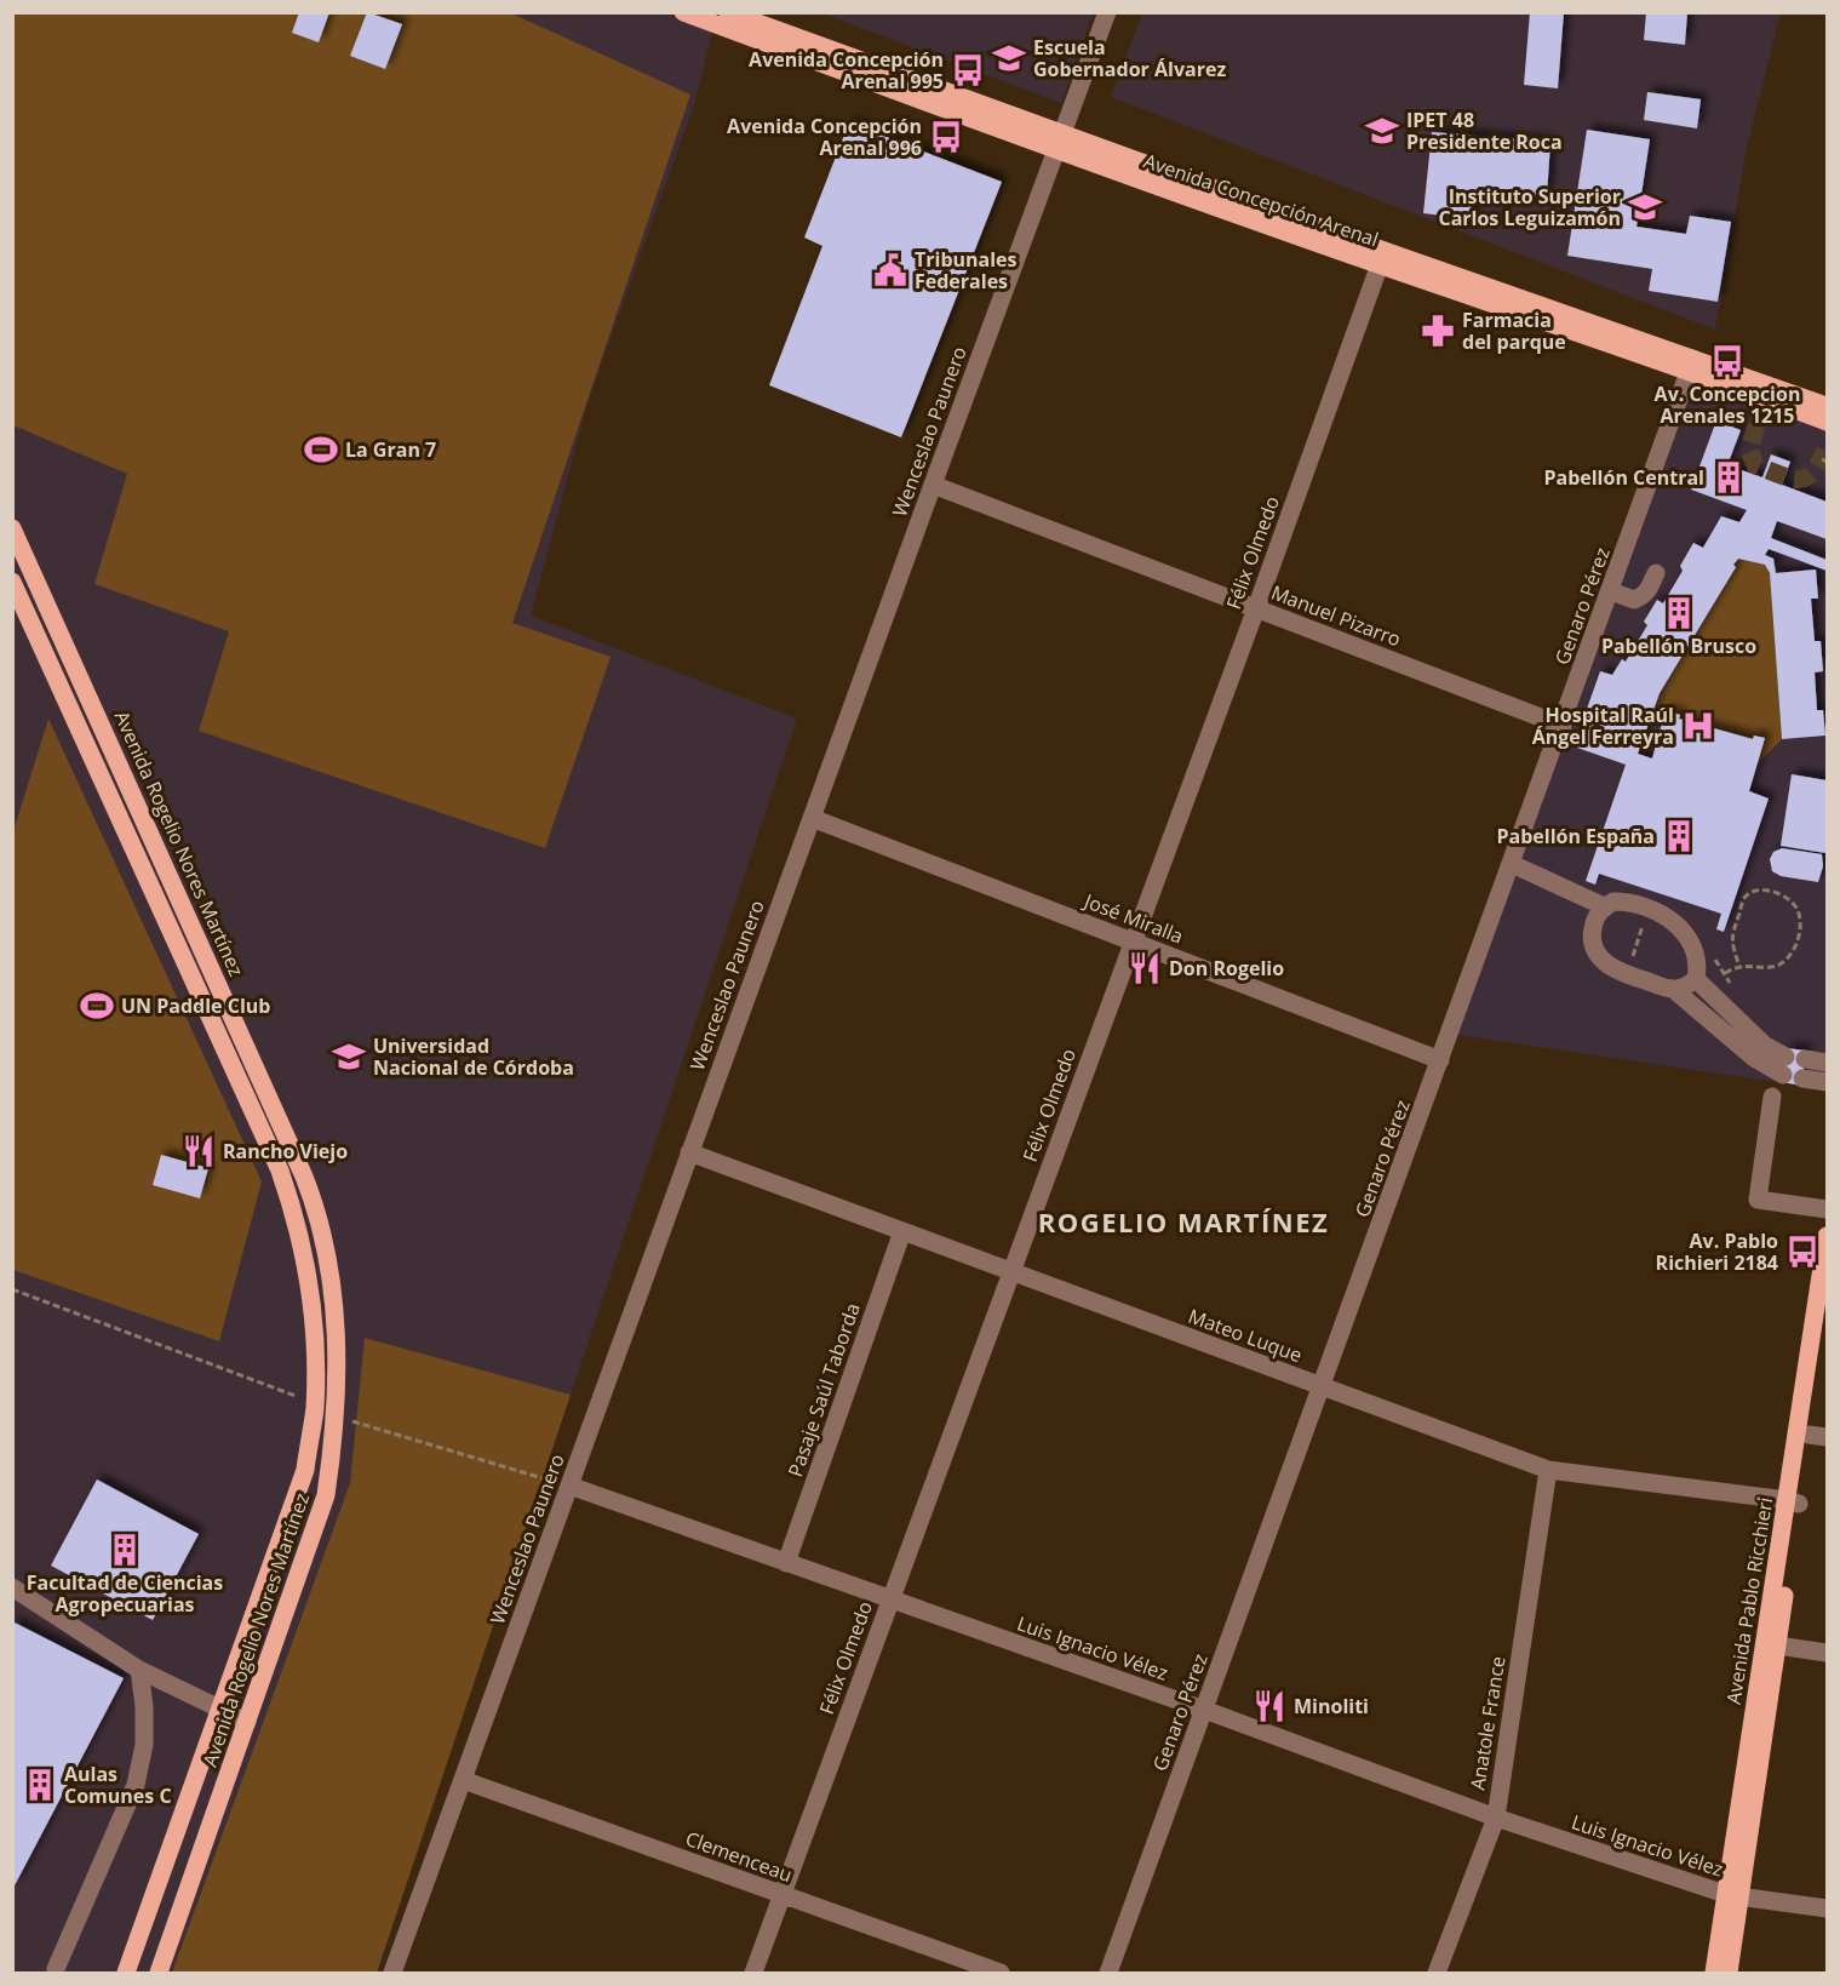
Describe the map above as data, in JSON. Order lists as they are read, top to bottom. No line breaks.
{"streets":{"main road":["Avenida Concepción Arenal","Avenida Rogelio Nores Martínez","Avenida Pablo Ricchieri"],"street":["Wenceslao Paunero","Félix Olmedo","Genaro Pérez","Manuel Pizarro","José Miralla","Mateo Luque","Pasaje Saúl Taborda","Luis Ignacio Vélez","Anatole France","Clemenceau"]},"crossings":[["Avenida Concepción Arenal","Wenceslao Paunero"],["Avenida Concepción Arenal","Félix Olmedo"],["Avenida Concepción Arenal","Genaro Pérez"],["Wenceslao Paunero","Manuel Pizarro"],["Wenceslao Paunero","José Miralla"],["Wenceslao Paunero","Mateo Luque"],["Wenceslao Paunero","Luis Ignacio Vélez"],["Wenceslao Paunero","Clemenceau"],["Félix Olmedo","Manuel Pizarro"],["Félix Olmedo","José Miralla"],["Félix Olmedo","Mateo Luque"],["Félix Olmedo","Luis Ignacio Vélez"],["Félix Olmedo","Clemenceau"],["Genaro Pérez","Manuel Pizarro"],["Genaro Pérez","José Miralla"],["Genaro Pérez","Mateo Luque"],["Genaro Pérez","Luis Ignacio Vélez"],["Mateo Luque","Pasaje Saúl Taborda"],["Mateo Luque","Avenida Pablo Ricchieri"],["Mateo Luque","Anatole France"],["Pasaje Saúl Taborda","Luis Ignacio Vélez"],["Avenida Pablo Ricchieri","Luis Ignacio Vélez"],["Luis Ignacio Vélez","Anatole France"]],"districts":["ROGELIO MARTÍNEZ"],"places":{"school or university":["Escuela Gobernador Álvarez","IPET 48 Presidente Roca","Instituto Superior Carlos Leguizamón","Universidad Nacional de Córdoba"],"bus stop":["Avenida Concepción Arenal 995","Avenida Concepción Arenal 996","Av. Concepcion Arenales 1215","Av. Pablo Richieri 2184"],"public building":["Tribunales Federales"],"pharmacy":["Farmacia del parque"],"sports":["La Gran 7","UN Paddle Club"],"building":["Pabellón Central","Pabellón Brusco","Pabellón España","Facultad de Ciencias Agropecuarias","Aulas Comunes C"],"hospital":["Hospital Raúl Ángel Ferreyra"],"restaurant":["Don Rogelio","Rancho Viejo","Minoliti"]}}
